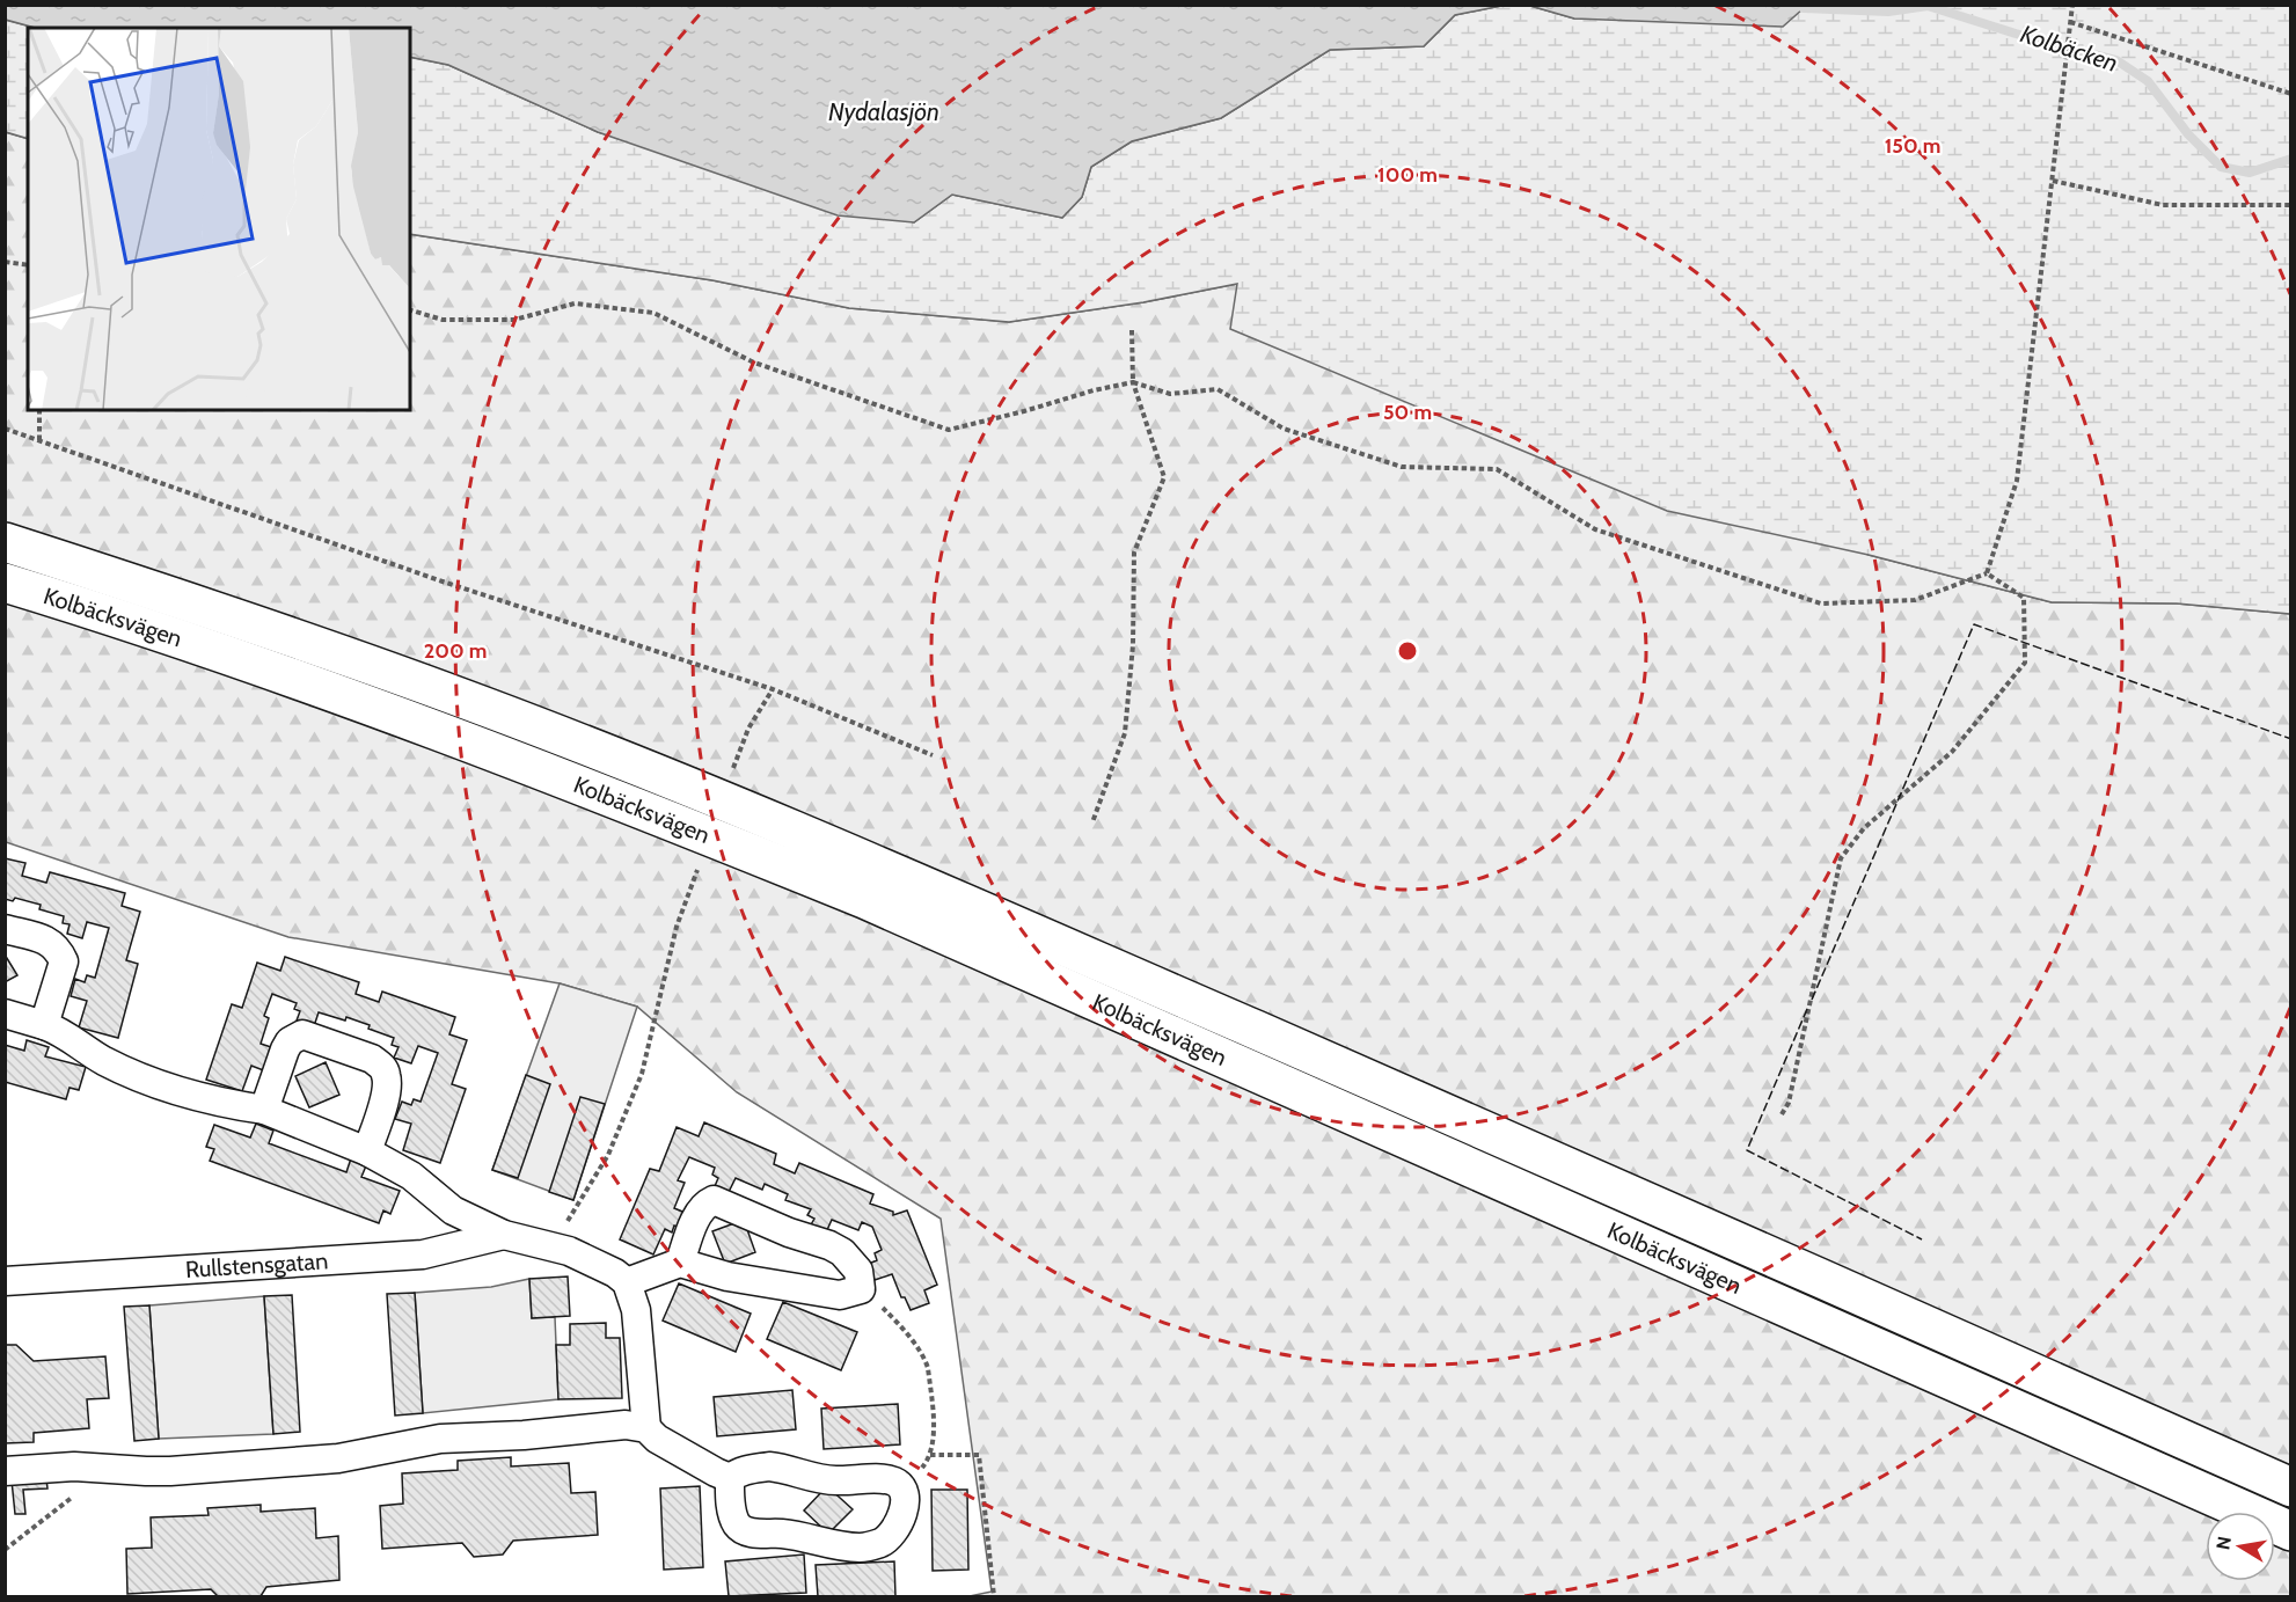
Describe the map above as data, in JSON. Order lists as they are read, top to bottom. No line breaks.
{"streets":{"highway":["Kolbäcksvägen"],"street":["Rullstensgatan"]},"water":["Kolbäcken","Nydalasjön"],"north":"left","rings":["150 m","100 m","50 m","200 m"]}
